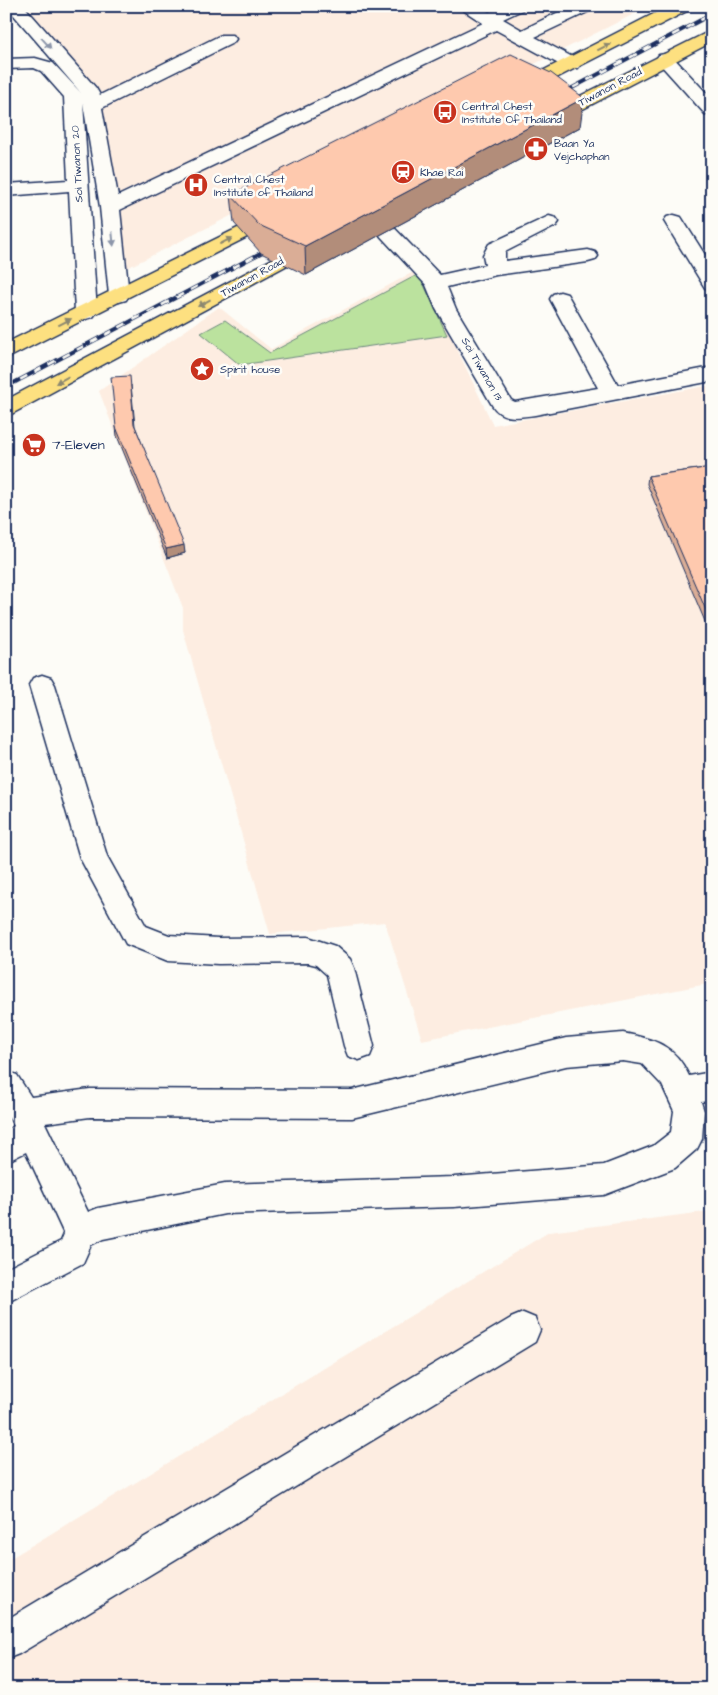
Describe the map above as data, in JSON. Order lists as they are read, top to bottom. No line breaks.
{"streets":{"main road":["Tiwanon Road"],"street":["Soi Tiwanon 20","Soi Tiwanon 13"]},"places":{"bus stop":["Central Chest Institute Of Thailand"],"pharmacy":["Baan Ya Vejchaphan"],"station":["Khae Rai"],"hospital":["Central Chest Institute of Thailand"],"place":["Spirit house"],"supermarket":["7-Eleven"]}}
